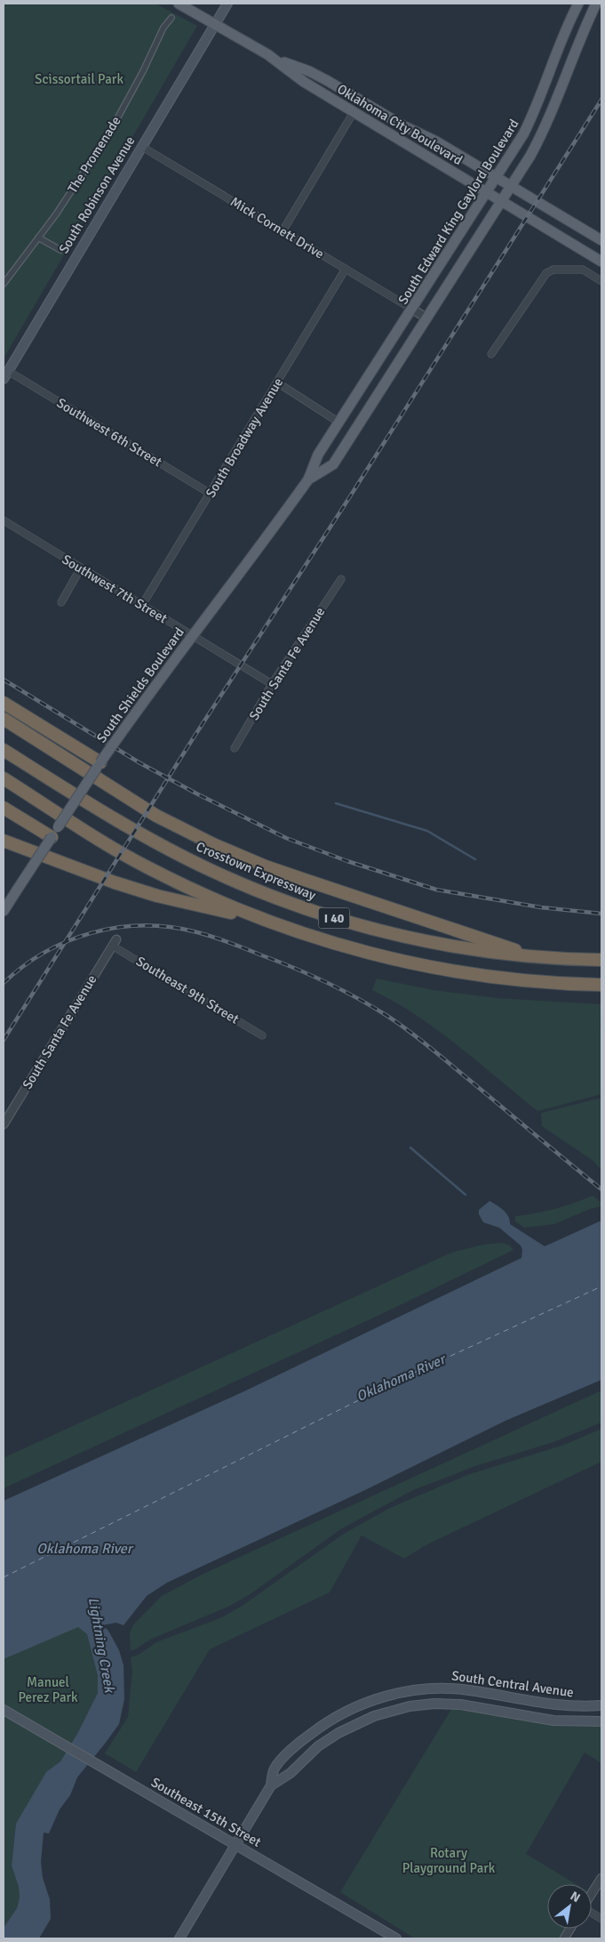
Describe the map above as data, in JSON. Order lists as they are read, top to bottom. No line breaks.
{"streets":{"highway":["Crosstown Expressway","I 40"],"main road":["Oklahoma City Boulevard","South Robinson Avenue","South Edward King Gaylord Boulevard","South Shields Boulevard","South Central Avenue","Southeast 15th Street"],"street":["The Promenade","Mick Cornett Drive","Southwest 6th Street","South Broadway Avenue","Southwest 7th Street","South Santa Fe Avenue","Southeast 9th Street"]},"crossings":[["Oklahoma City Boulevard","South Robinson Avenue"],["Oklahoma City Boulevard","South Edward King Gaylord Boulevard"],["South Robinson Avenue","Mick Cornett Drive"],["South Robinson Avenue","Southwest 6th Street"],["South Edward King Gaylord Boulevard","Mick Cornett Drive"],["South Edward King Gaylord Boulevard","South Shields Boulevard"],["Mick Cornett Drive","South Broadway Avenue"],["Southwest 6th Street","South Broadway Avenue"],["South Broadway Avenue","Southwest 7th Street"],["Southwest 7th Street","South Santa Fe Avenue"],["South Santa Fe Avenue","Southeast 9th Street"],["South Central Avenue","Southeast 15th Street"]],"water":["Oklahoma River","Lightning Creek"],"parks":["Scissortail Park","Manuel Perez Park","Rotary Playground Park"],"north":"top right"}
